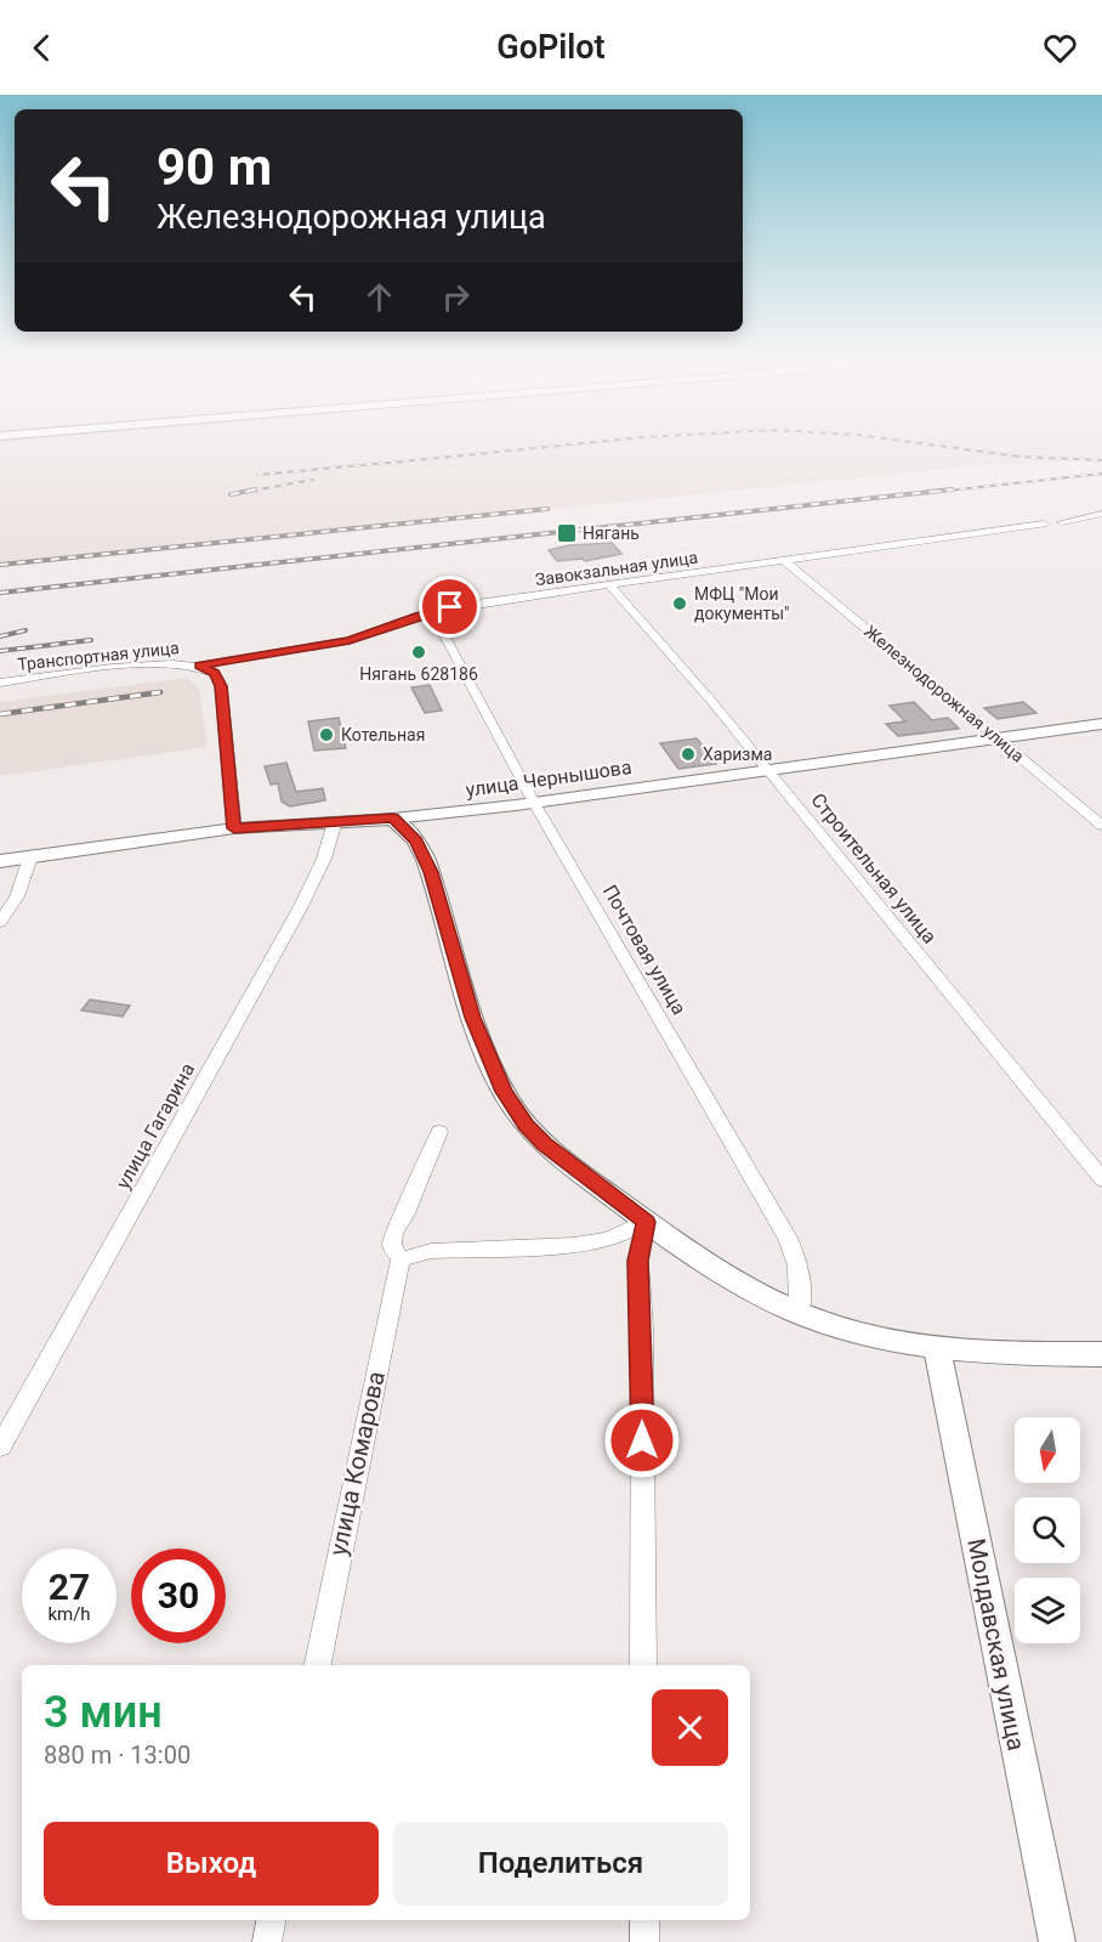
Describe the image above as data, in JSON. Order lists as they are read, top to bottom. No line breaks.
{"streets":{"main road":["улица Чернышова"],"street":["Завокзальная улица","Транспортная улица","Железнодорожная улица","Строительная улица","Почтовая улица","улица Гагарина","улица Комарова","Молдавская улица"]},"crossings":[["Завокзальная улица","Транспортная улица"],["Завокзальная улица","Железнодорожная улица"],["Завокзальная улица","Строительная улица"],["Завокзальная улица","Почтовая улица"],["Транспортная улица","улица Чернышова"],["Железнодорожная улица","улица Чернышова"],["улица Чернышова","Строительная улица"],["улица Чернышова","Почтовая улица"],["улица Чернышова","улица Гагарина"]],"places":{"transit":["Нягань"],"other":["МФЦ \"Мои документы\"","Нягань 628186","Котельная","Харизма"]},"north":"bottom","page":{"header":"GoPilot","turn":["90 m","Железнодорожная улица"],"speed":"27 km/h","limit":"30","heading":["3 мин","880 m · 13:00"],"buttons":["Выход","Поделиться"]}}
